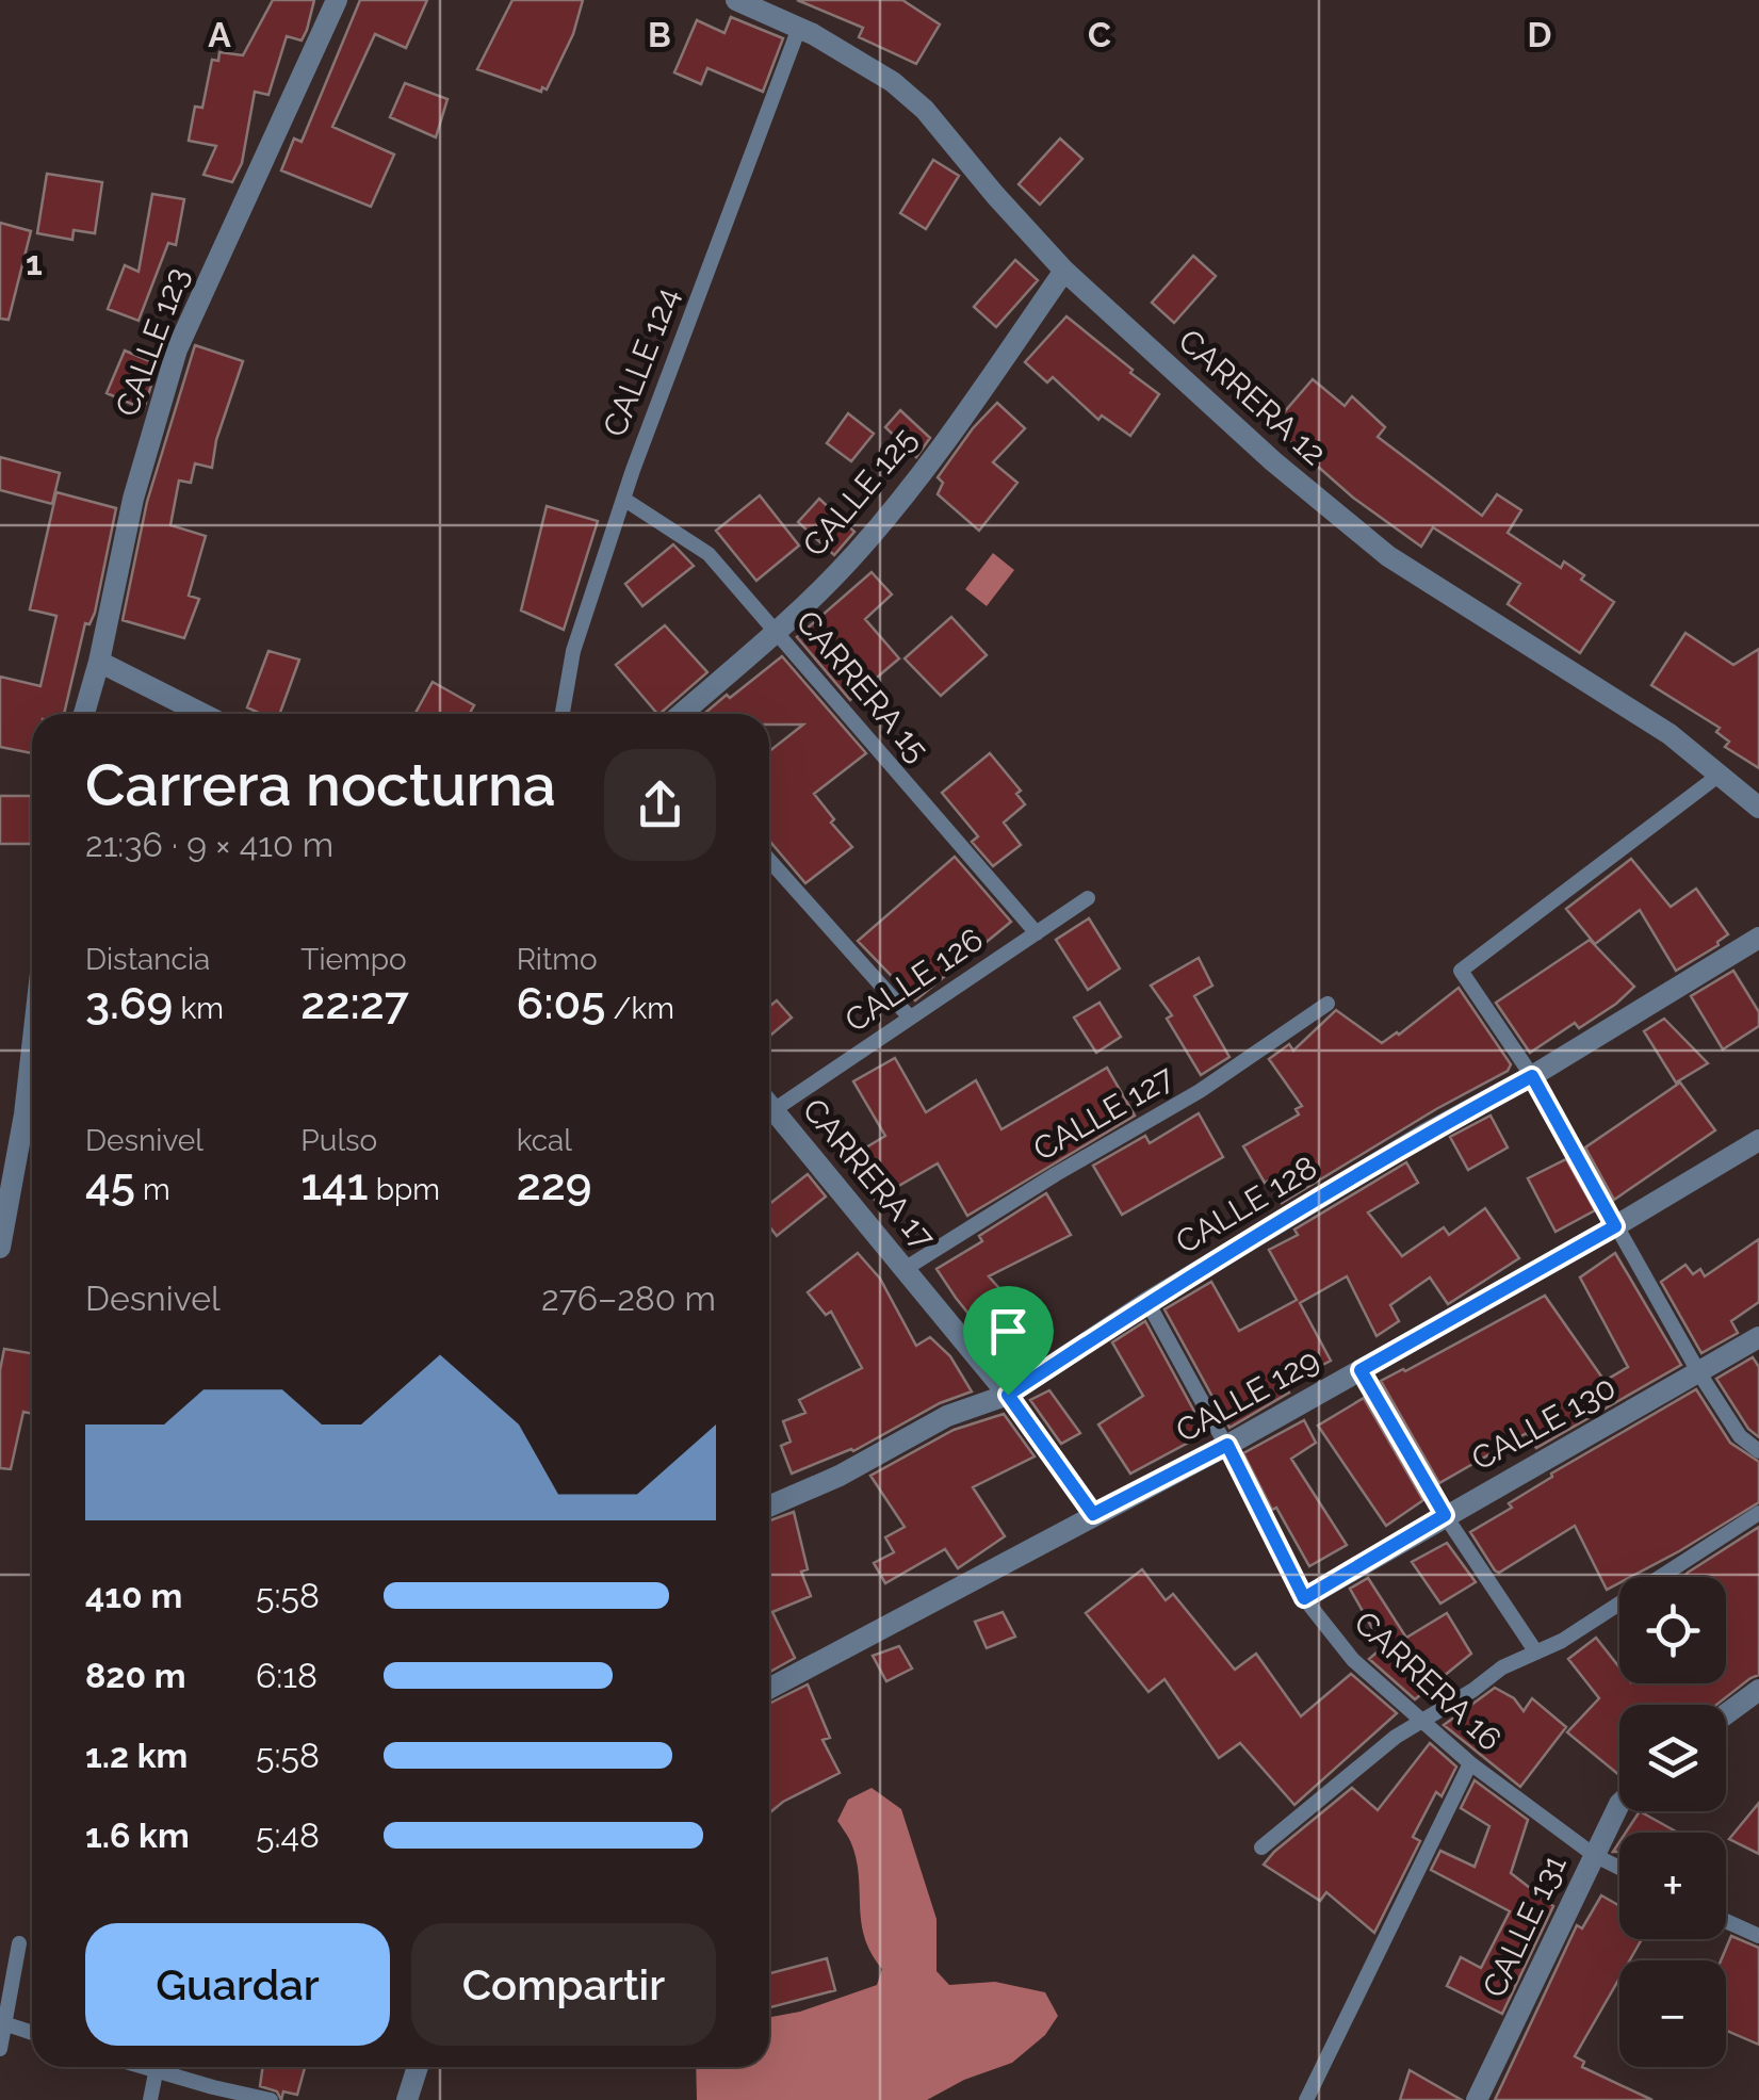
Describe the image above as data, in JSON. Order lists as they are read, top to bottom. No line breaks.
{"streets":{"street":["CALLE 123","CARRERA 12","CALLE 125","CARRERA 17","CALLE 128","CALLE 129","CALLE 130","CALLE 131"],"lane":["CALLE 124","CARRERA 15","CALLE 126","CALLE 127","CARRERA 16"]},"crossings":[["CALLE 124","CARRERA 12"],["CALLE 124","CARRERA 15"],["CARRERA 12","CALLE 125"],["CALLE 125","CARRERA 15"],["CARRERA 15","CALLE 126"],["CALLE 127","CARRERA 17"],["CARRERA 17","CALLE 128"],["CARRERA 17","CALLE 129"],["CALLE 128","CARRERA 16"],["CALLE 129","CARRERA 16"],["CALLE 130","CARRERA 16"],["CARRERA 16","CALLE 131"]],"page":{"heading":["Carrera nocturna","21:36 · 9 × 410 m"],"stats":[["Distancia","3.69 km"],["Tiempo","22:27"],["Ritmo","6:05 /km"],["Desnivel","45 m"],["Pulso","141 bpm"],["kcal","229"]],"chart":["Desnivel","276–280 m"],"list":[{"name":"410 m","note":"5:58"},{"name":"820 m","note":"6:18"},{"name":"1.2 km","note":"5:58"},{"name":"1.6 km","note":"5:48"}],"map_buttons":["+","−"],"buttons":["Guardar","Compartir"]},"grid":{"columns":["A","B","C","D"],"rows":["1"]}}
